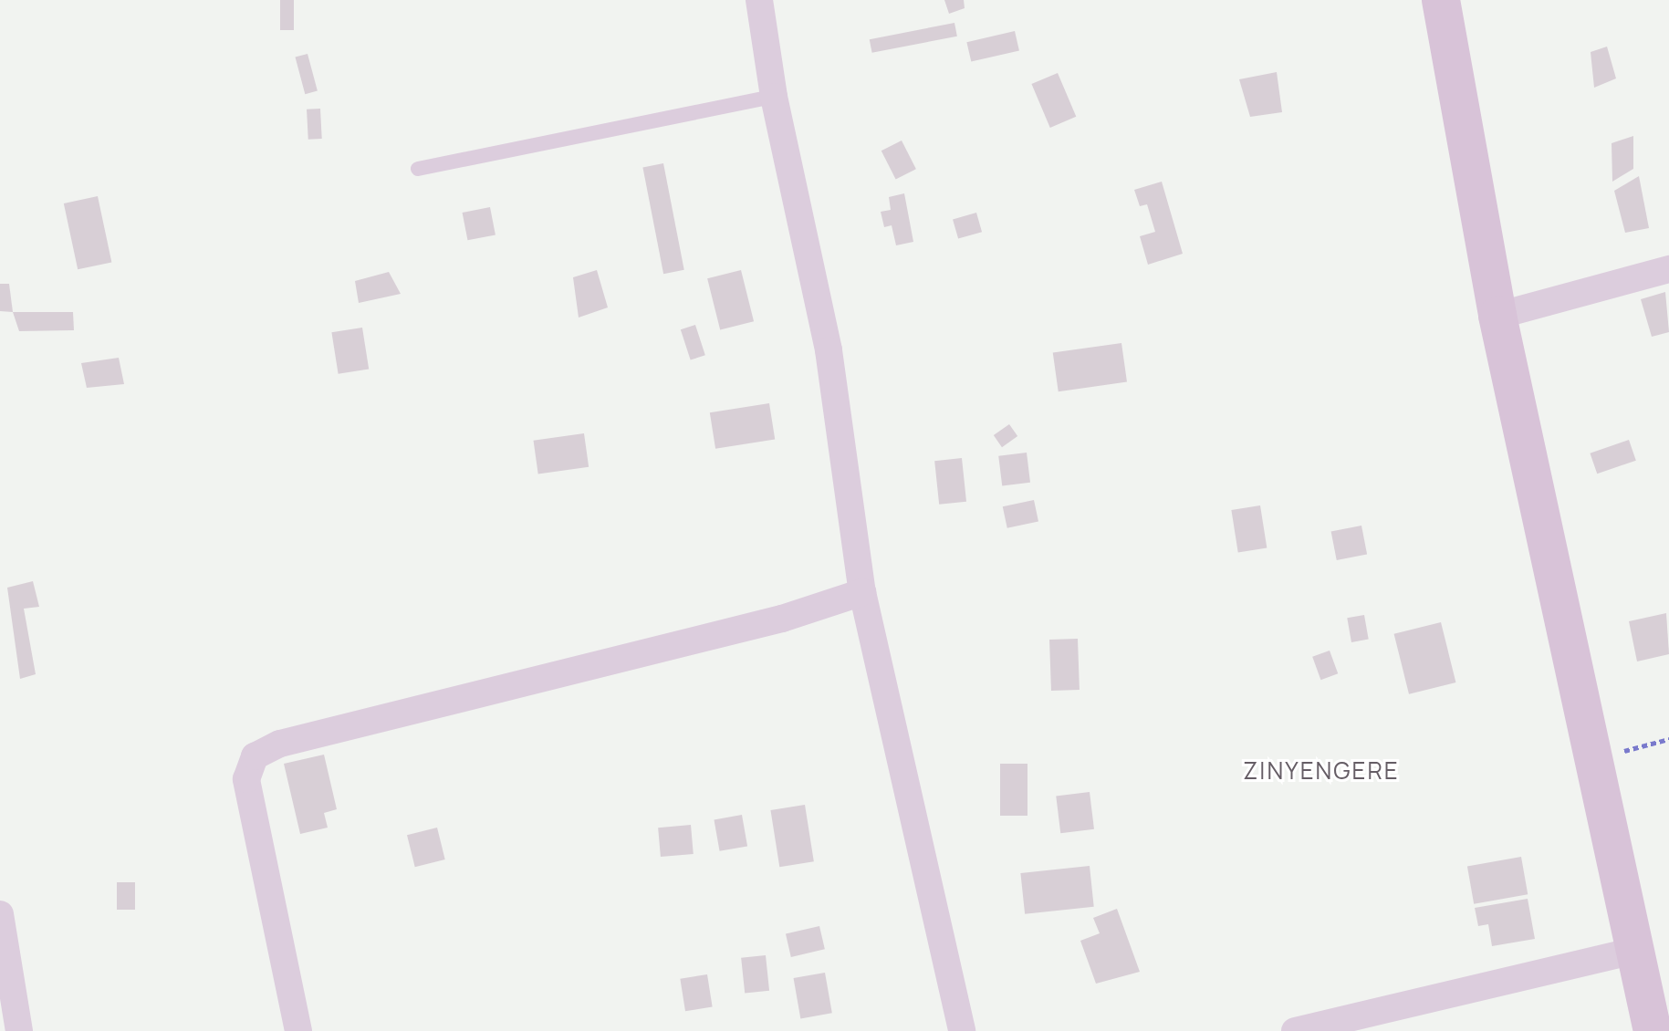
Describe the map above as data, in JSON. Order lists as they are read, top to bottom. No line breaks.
{"districts":["ZINYENGERE"]}
